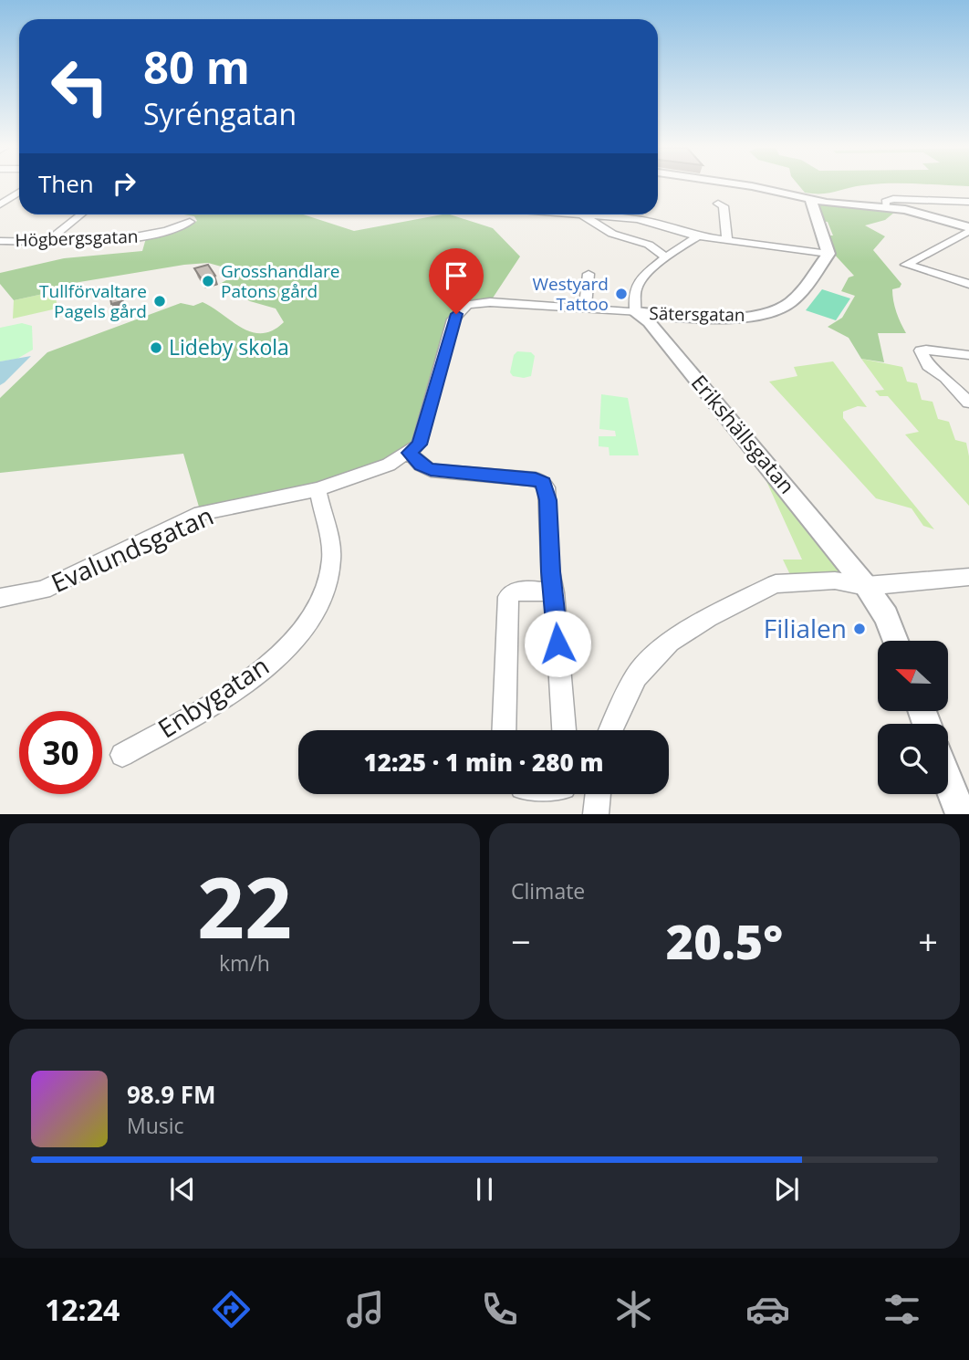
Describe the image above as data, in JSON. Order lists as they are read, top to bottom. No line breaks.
{"streets":{"street":["Högbergsgatan","Sätersgatan","Erikshällsgatan","Evalundsgatan","Enbygatan"]},"crossings":[["Sätersgatan","Erikshällsgatan"],["Evalundsgatan","Enbygatan"]],"places":["Grosshandlare Patons gård","Westyard Tattoo","Tullförvaltare Pagels gård","Lideby skola","Filialen"],"north":"left","page":{"turn":["80 m","Syréngatan"],"then":"Then","limit":"30","trip":"12:25 · 1 min · 280 m","tile":[["22","km/h"],"Climate"],"heat":["−","20.5°","+"],"song":["98.9 FM","Music"],"tabs":"12:24"}}
